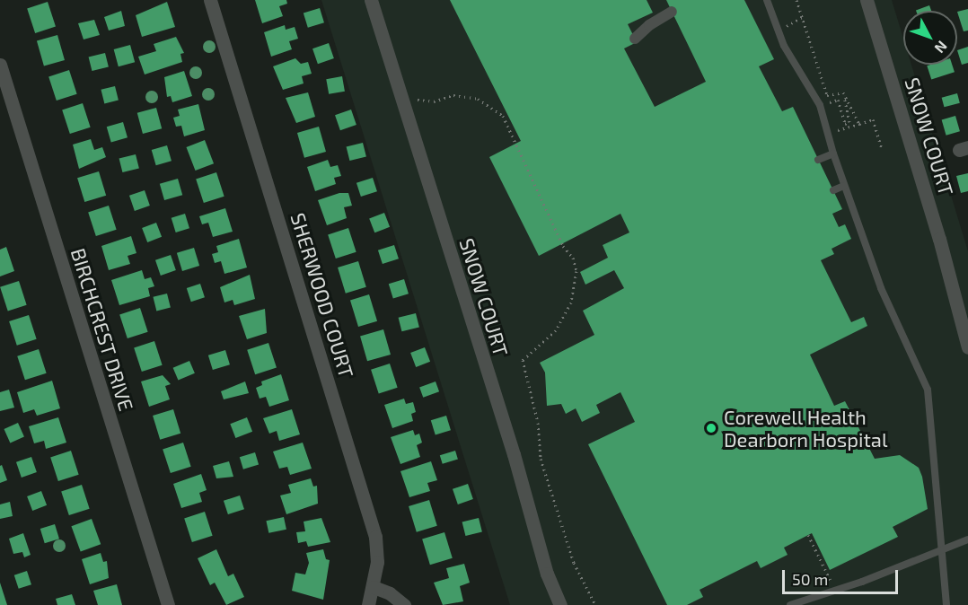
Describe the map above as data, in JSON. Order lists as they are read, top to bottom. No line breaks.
{"streets":{"street":["SNOW COURT","SHERWOOD COURT","BIRCHCREST DRIVE"]},"places":["Corewell Health Dearborn Hospital"],"scale_bar":"50 m","north":"bottom right"}
